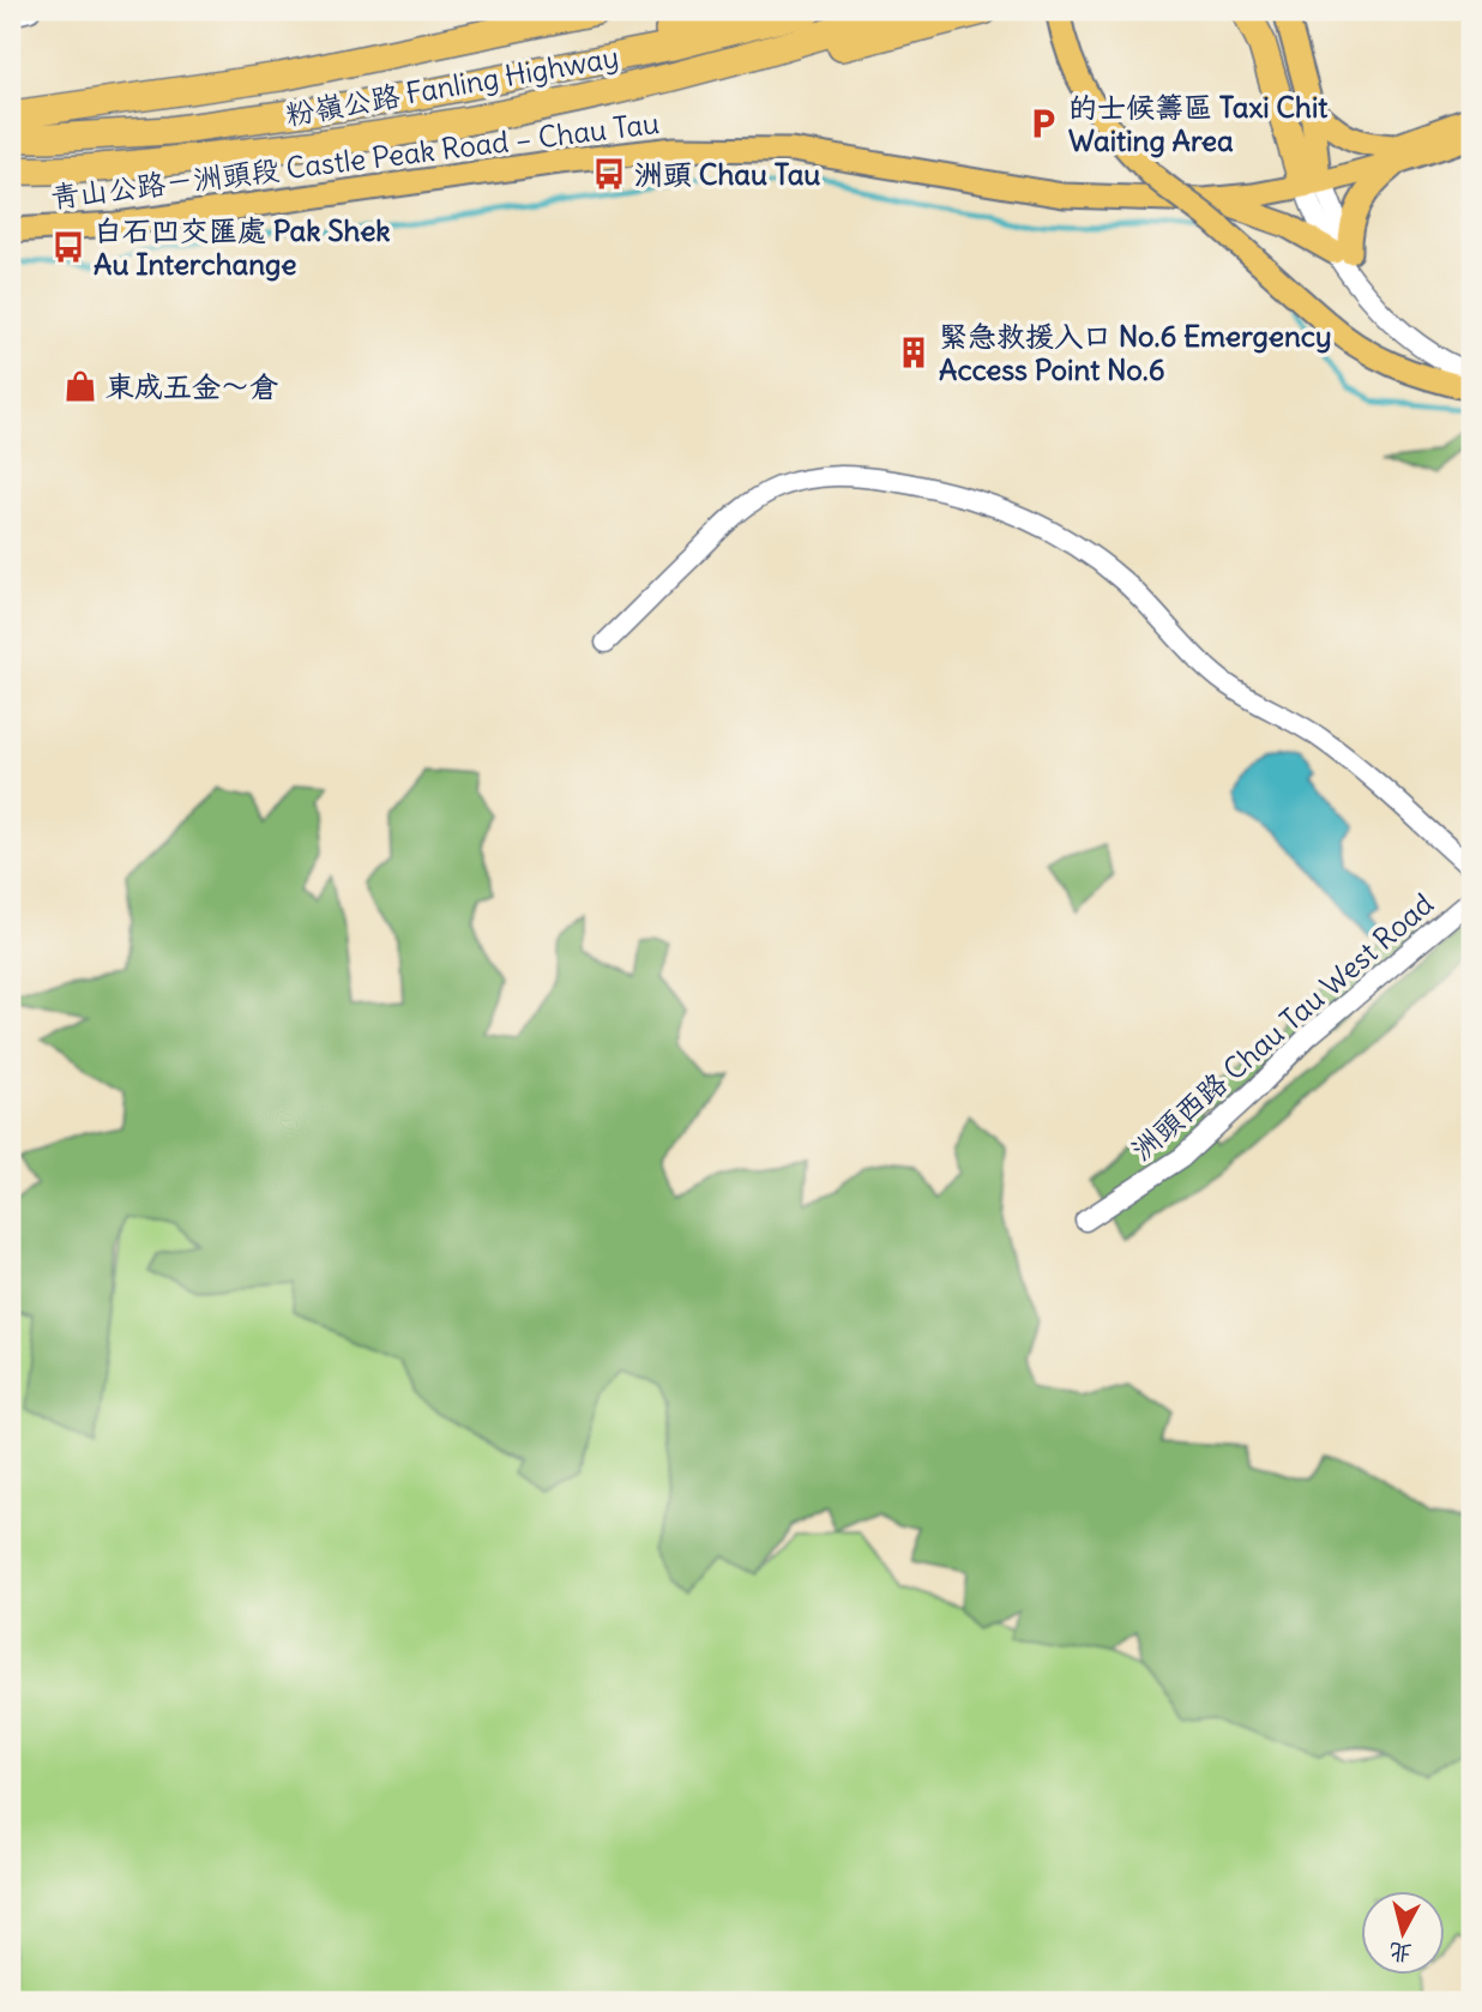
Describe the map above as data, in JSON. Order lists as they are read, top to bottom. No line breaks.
{"streets":{"highway":["粉嶺公路 Fanling Highway"],"main road":["青山公路－洲頭段 Castle Peak Road – Chau Tau"],"street":["洲頭西路 Chau Tau West Road"]},"places":{"parking":["的士候籌區 Taxi Chit Waiting Area"],"bus stop":["洲頭 Chau Tau","白石凹交匯處 Pak Shek Au Interchange"],"building":["緊急救援入口 No.6 Emergency Access Point No.6"],"shop":["東成五金～倉"]},"north":"bottom"}
